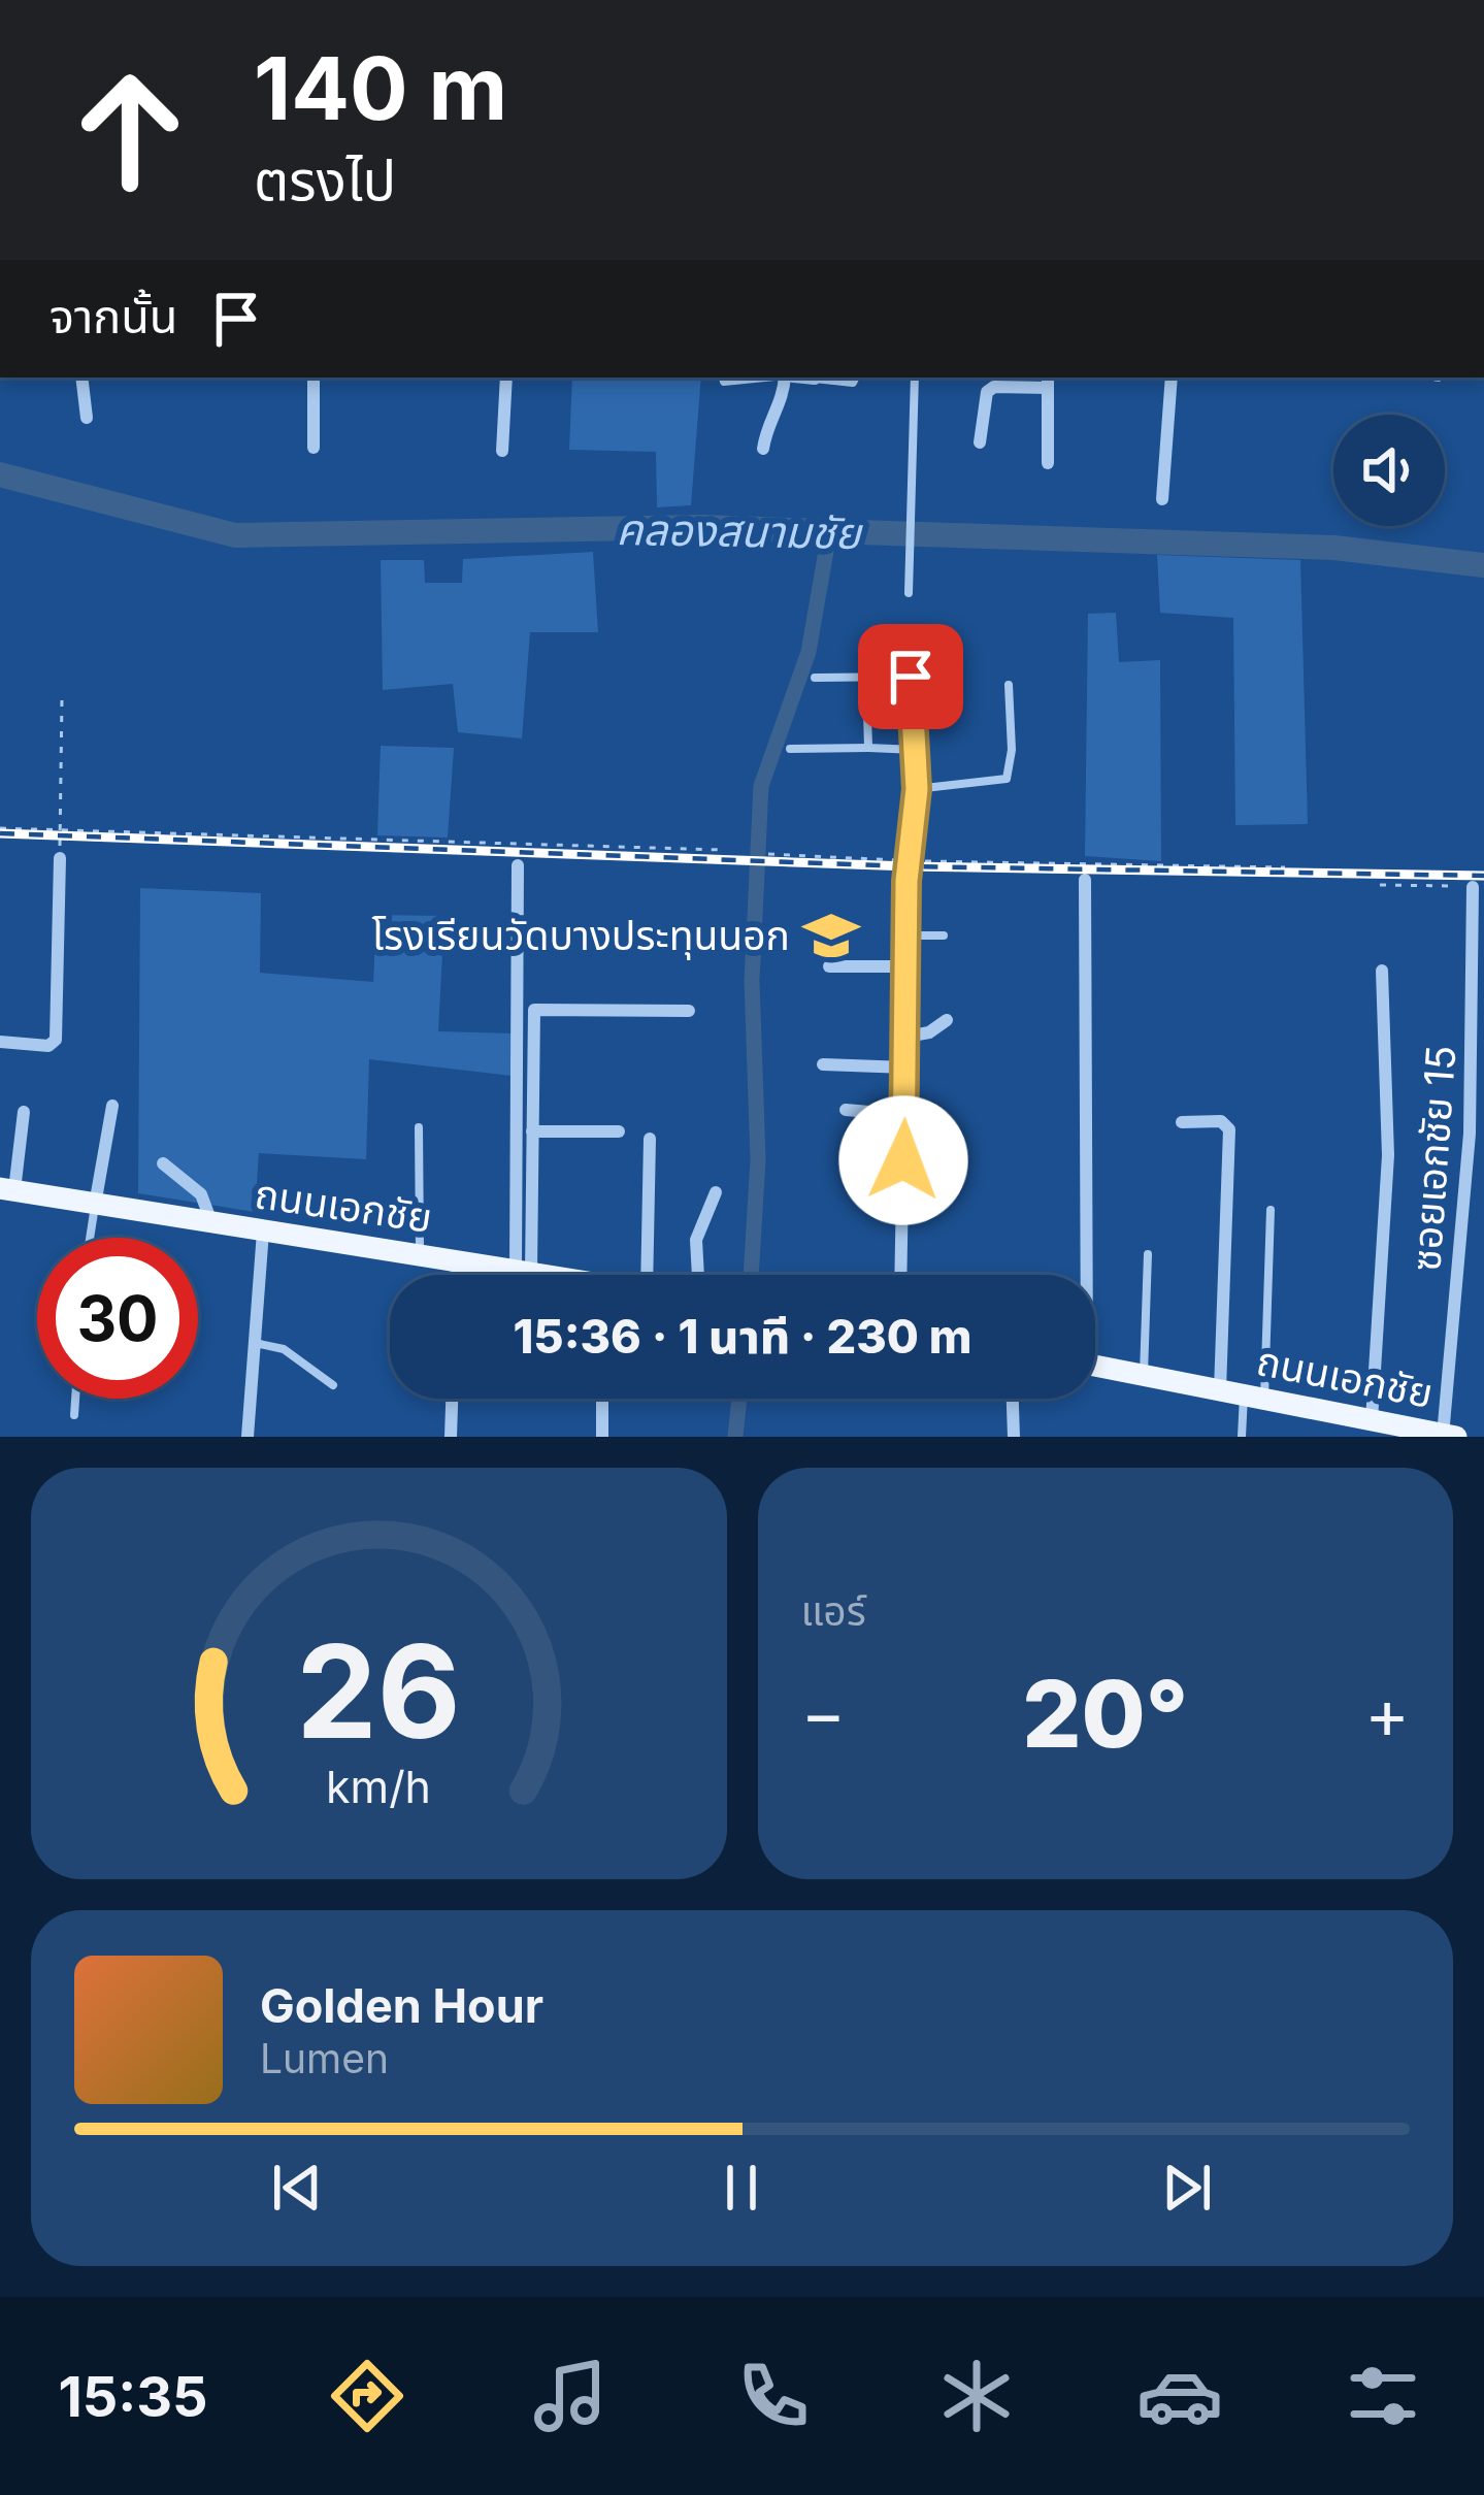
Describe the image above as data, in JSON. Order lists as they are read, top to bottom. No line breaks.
{"streets":{"main road":["ถนนเอกชัย"],"street":["ซอยเอกชัย 15"]},"crossings":[["ซอยเอกชัย 15","ถนนเอกชัย"]],"water":["คลองสนามชัย"],"places":{"school or university":["โรงเรียนวัดบางประทุนนอก"]},"page":{"turn":["140 m","ตรงไป"],"then":"จากนั้น","limit":"30","trip":"15:36 · 1 นาที · 230 m","tile":"แอร์","heat":["−","20°","+"],"song":["Golden Hour","Lumen"],"tabs":"15:35","gauge":["26","km/h"]}}
